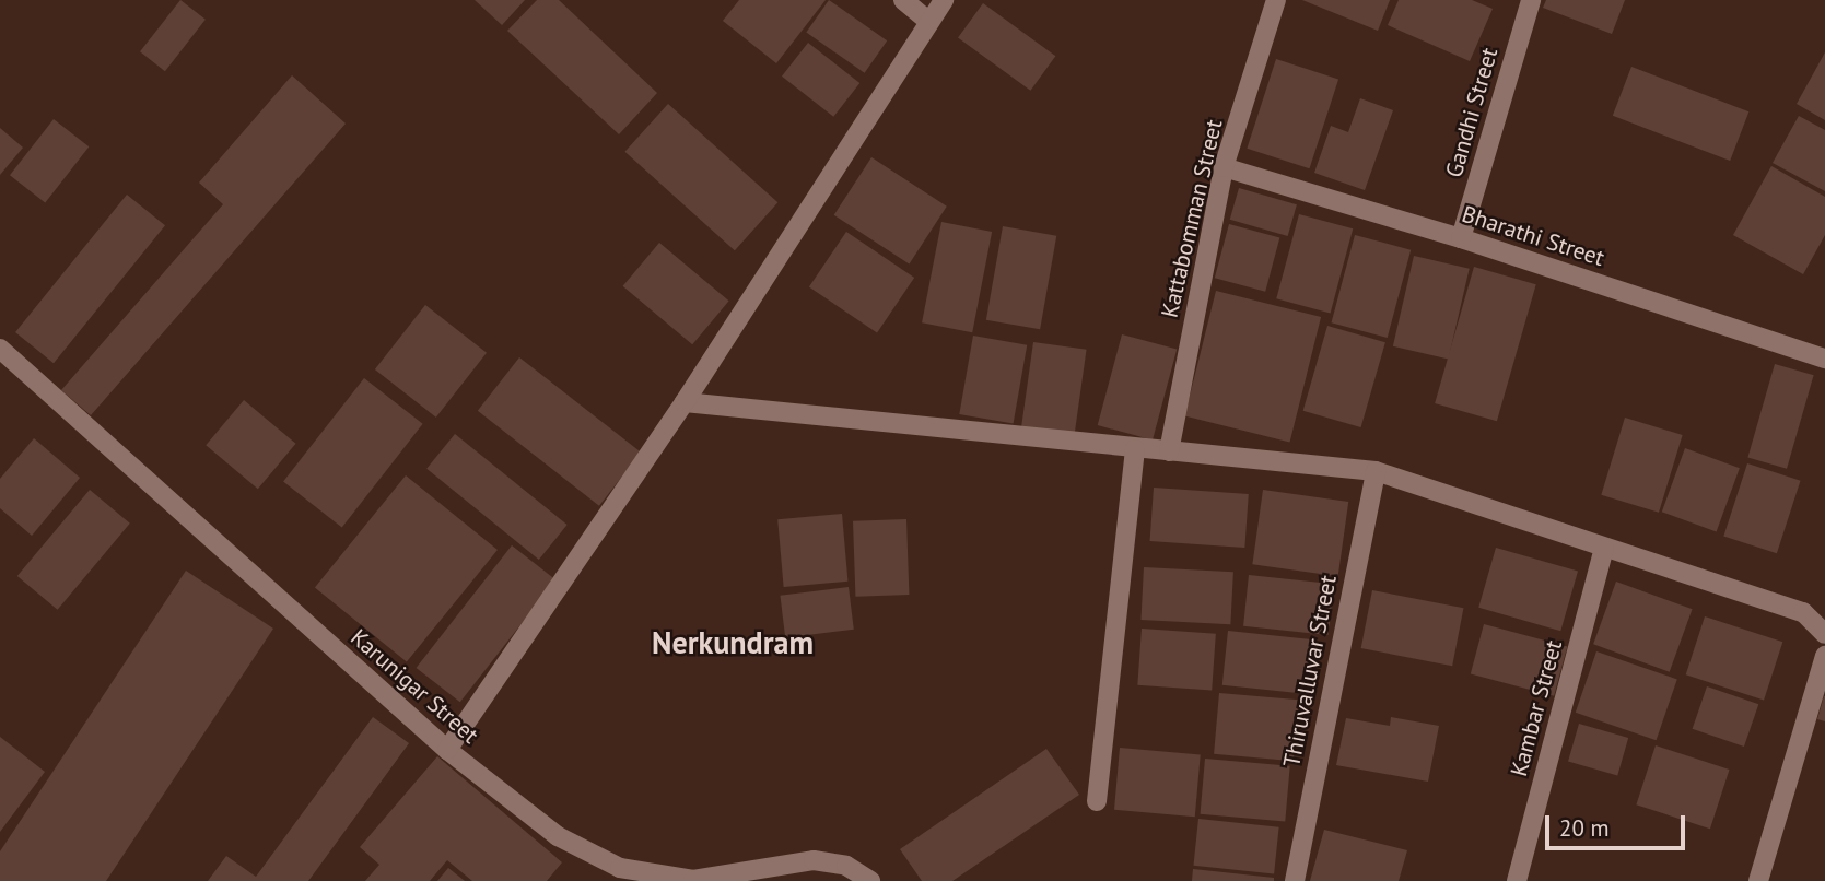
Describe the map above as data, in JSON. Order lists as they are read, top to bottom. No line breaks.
{"streets":{"street":["Gandhi Street","Kattabomman Street","Bharathi Street","Thiruvalluvar Street","Karunigar Street","Kambar Street"]},"crossings":[["Gandhi Street","Bharathi Street"],["Kattabomman Street","Bharathi Street"]],"districts":["Nerkundram"],"scale_bar":"20 m"}
